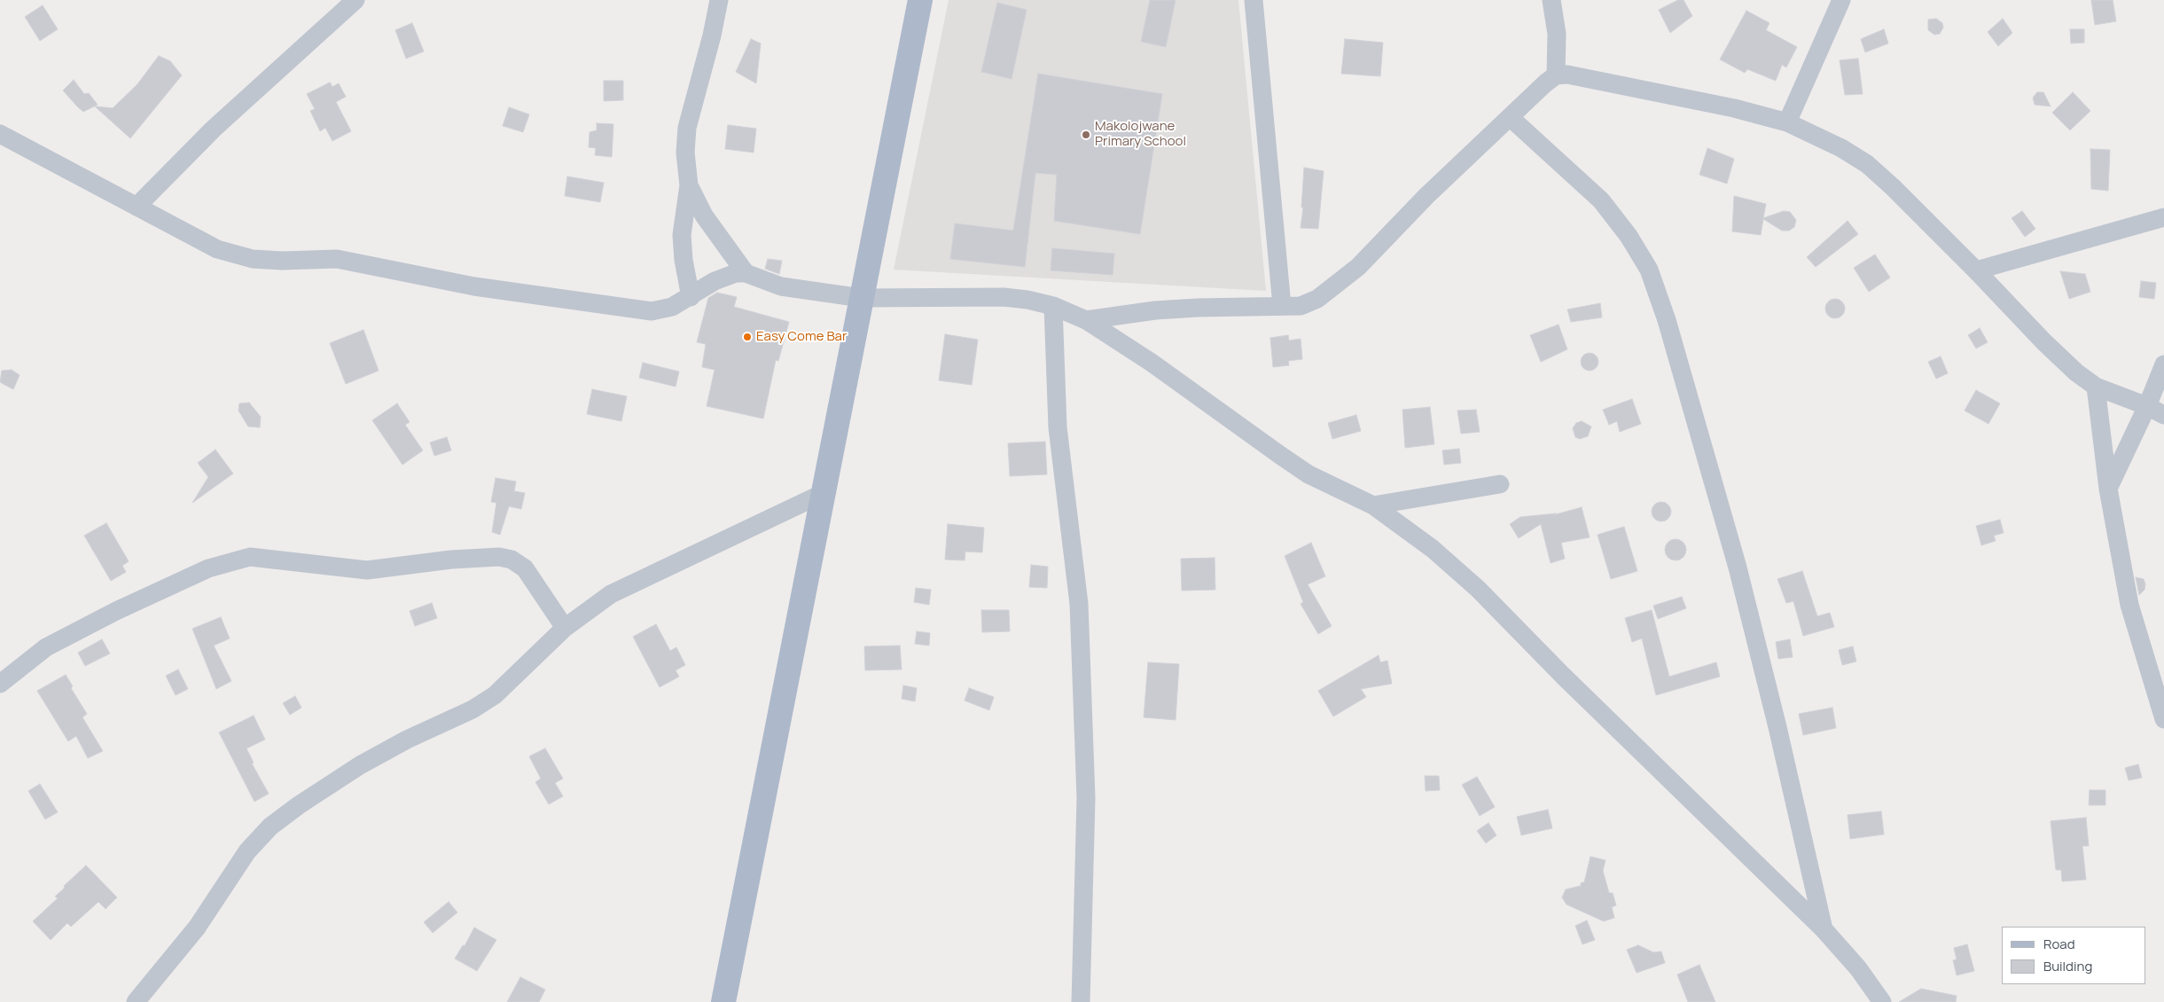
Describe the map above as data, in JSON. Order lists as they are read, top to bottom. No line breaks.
{"places":["Makolojwane Primary School","Easy Come Bar"],"legend":["Road","Building"]}
